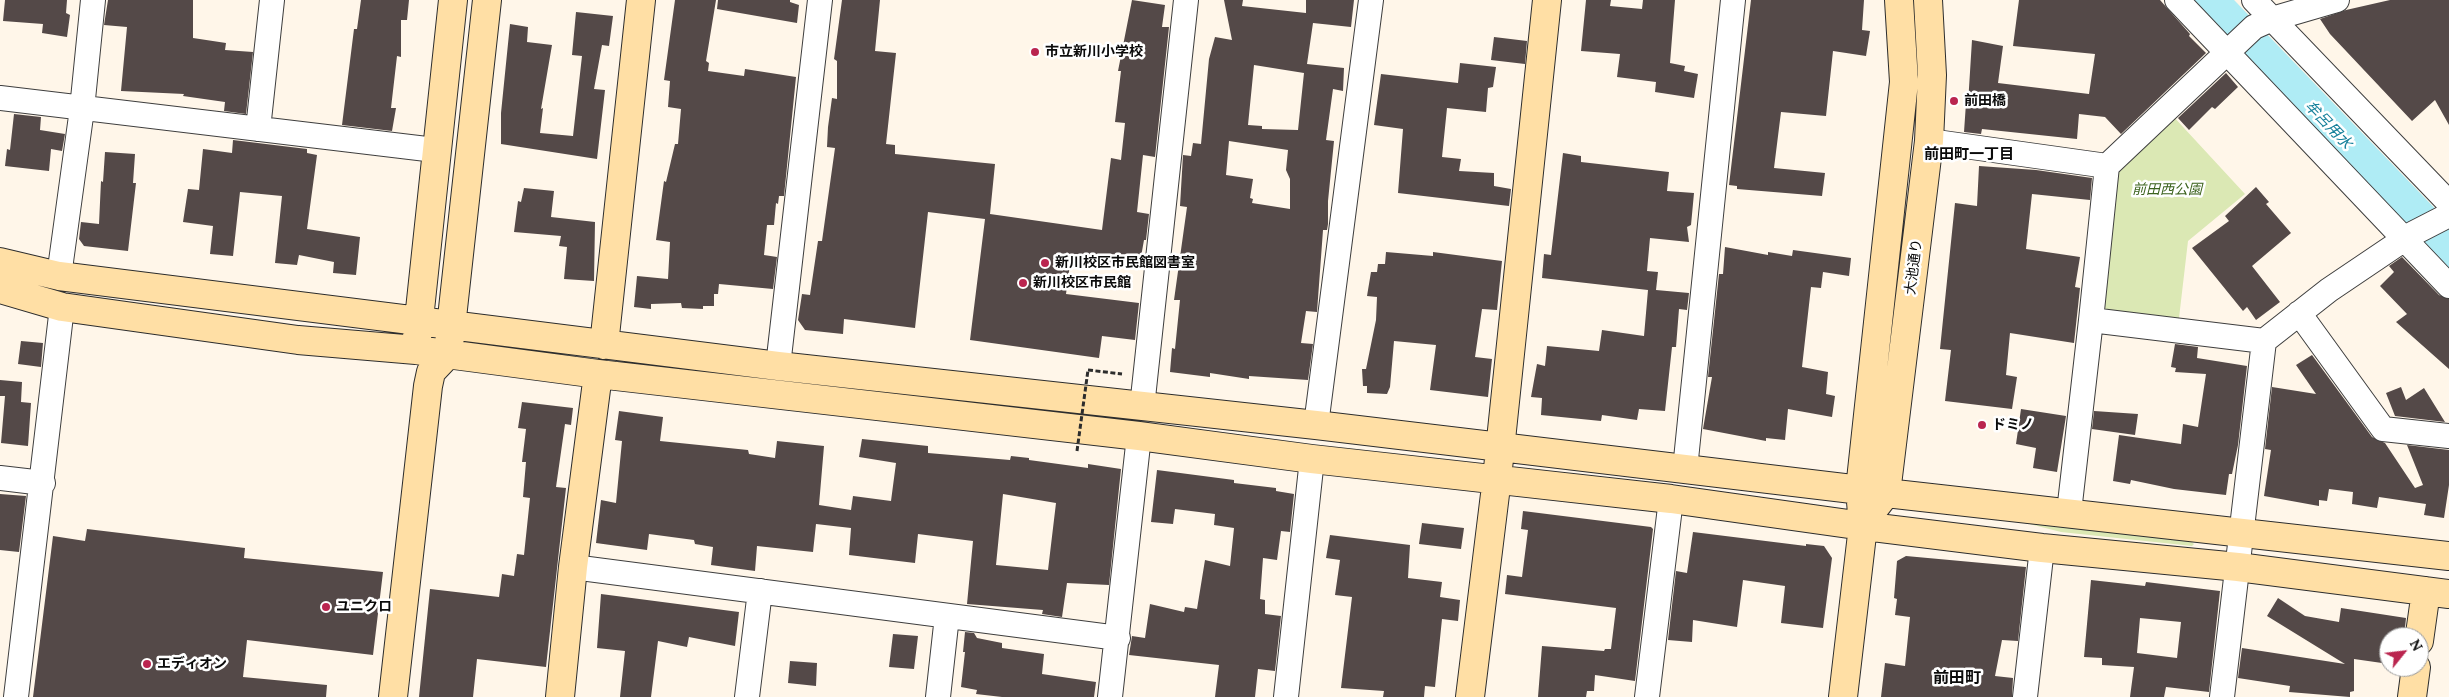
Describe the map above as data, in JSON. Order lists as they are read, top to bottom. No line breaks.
{"streets":{"street":["大池通り"]},"districts":["前田町一丁目","前田町"],"water":["牟呂用水"],"parks":["前田西公園"],"places":["市立新川小学校","前田橋","新川校区市民館図書室","新川校区市民館","ドミノ","ユニクロ","エディオン"],"north":"top right"}
